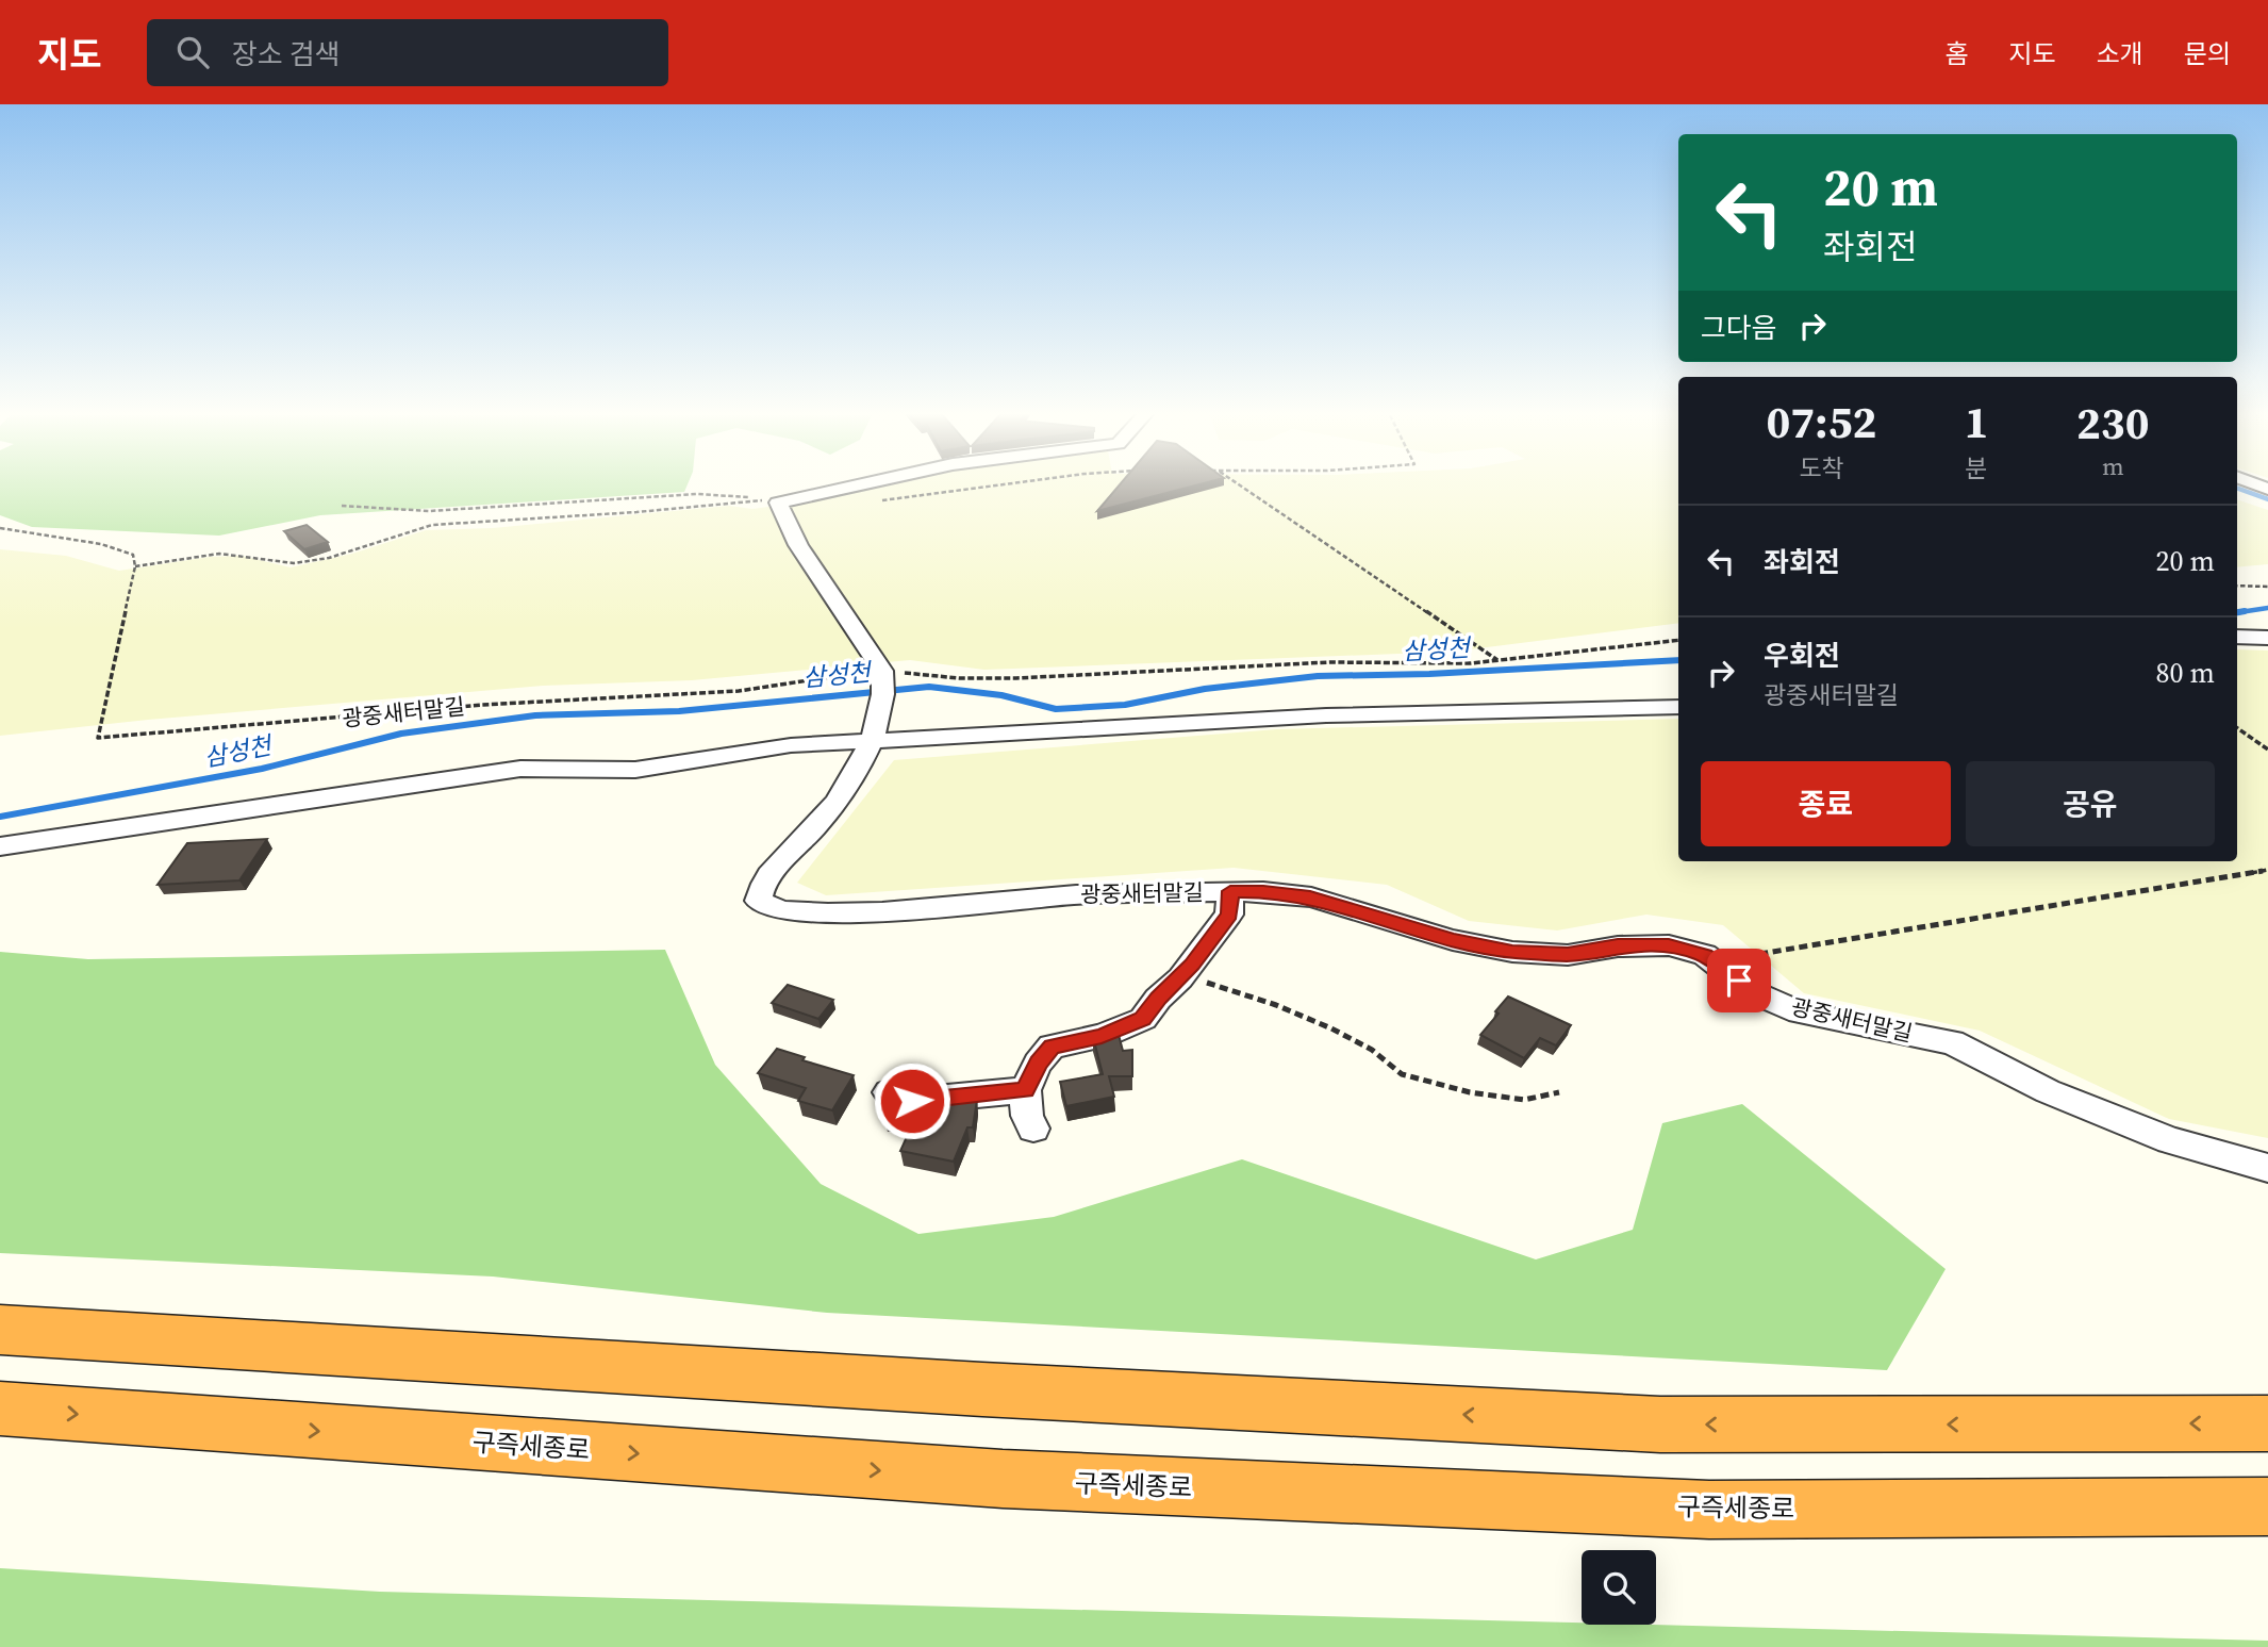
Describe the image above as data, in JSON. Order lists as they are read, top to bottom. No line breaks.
{"streets":{"highway":["구즉세종로"],"street":["광중새터말길"]},"water":["삼성천"],"page":{"header":"지도","search":"장소 검색","nav":["홈","지도","소개","문의"],"turn":["20 m","좌회전"],"then":"그다음","eta":["07:52","도착","1","분","230","m"],"list":[{"name":"좌회전","value":"20 m"},{"name":"우회전","note":"광중새터말길","value":"80 m"}],"buttons":["종료","공유"]}}
